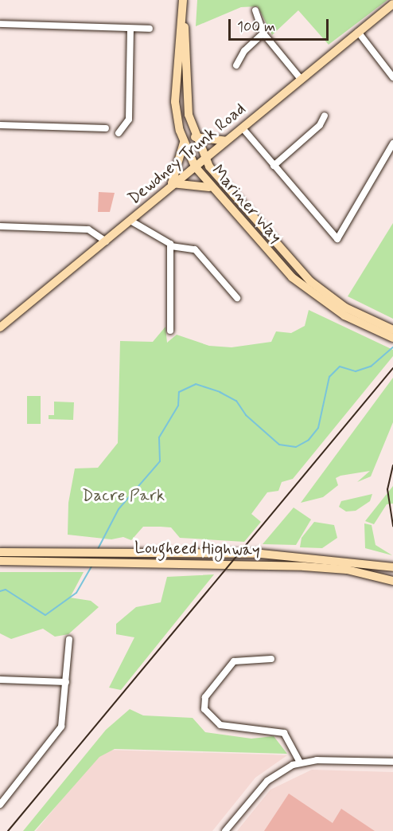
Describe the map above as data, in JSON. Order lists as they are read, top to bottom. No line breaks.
{"streets":{"main road":["Dewdney Trunk Road","Mariner Way","Lougheed Highway"]},"crossings":[["Dewdney Trunk Road","Mariner Way"]],"parks":["Dacre Park"],"scale_bar":"100 m"}
